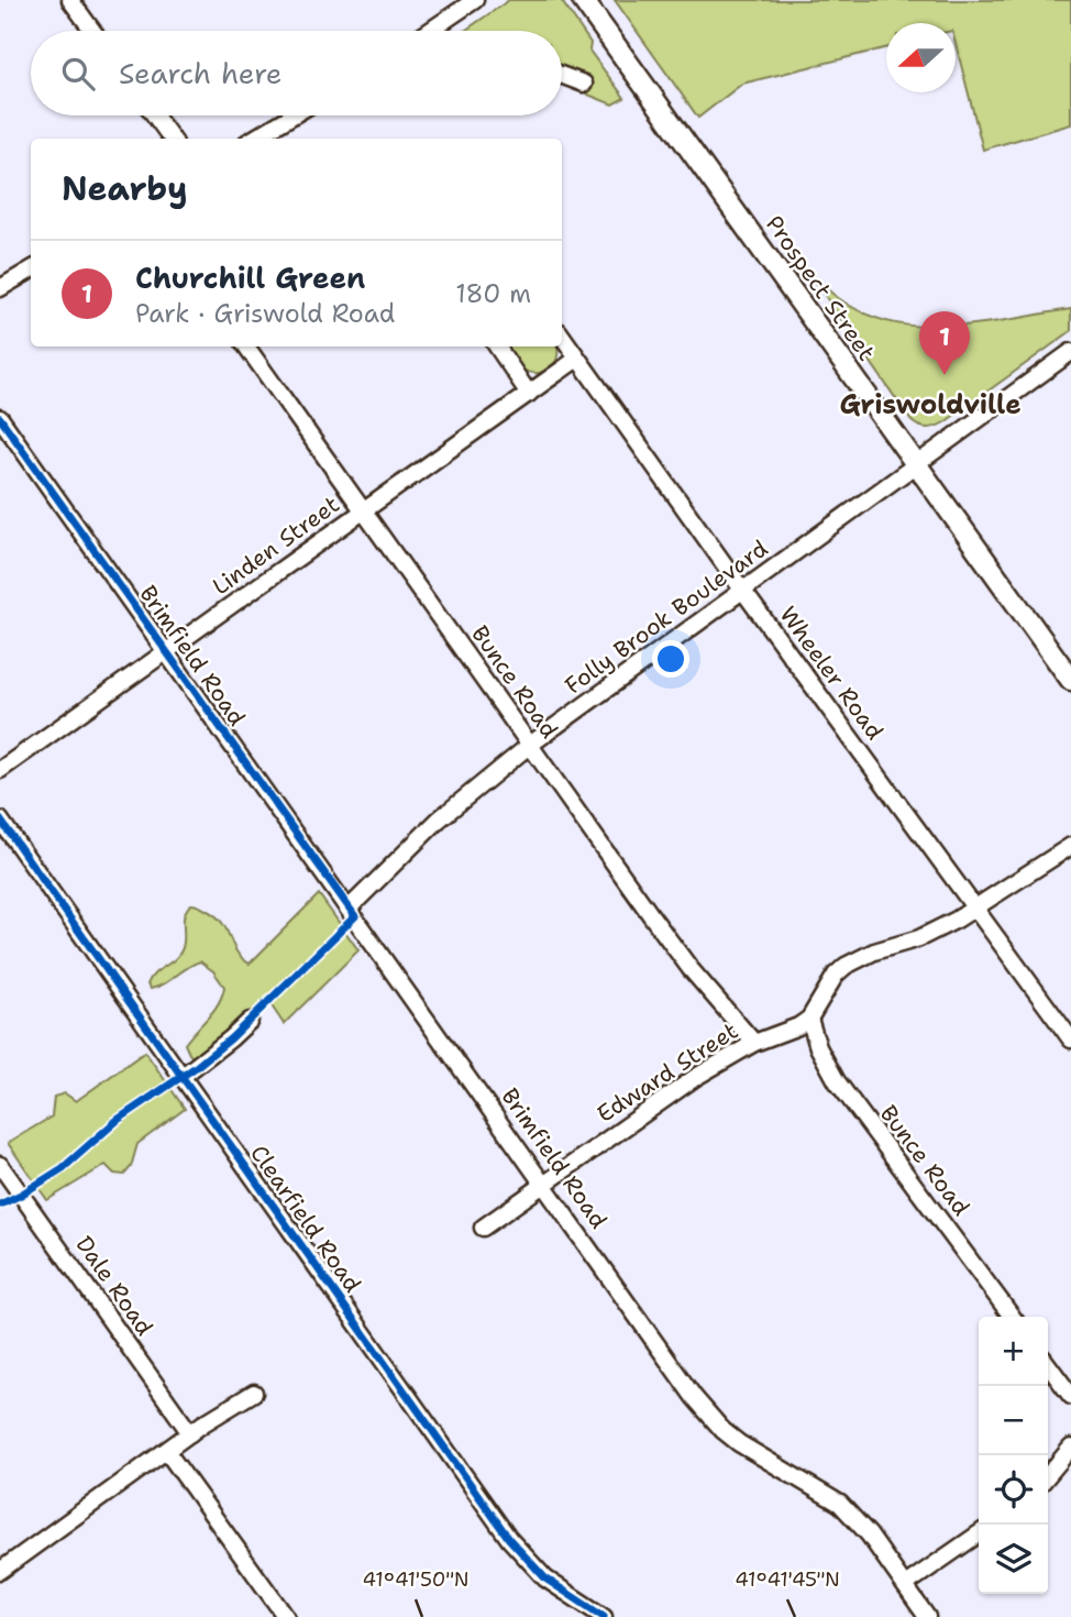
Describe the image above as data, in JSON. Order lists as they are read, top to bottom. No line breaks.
{"streets":{"main road":["Prospect Street"],"street":["Linden Street","Folly Brook Boulevard","Brimfield Road","Wheeler Road","Bunce Road","Edward Street","Clearfield Road","Dale Road"]},"crossings":[["Prospect Street","Folly Brook Boulevard"],["Linden Street","Brimfield Road"],["Linden Street","Wheeler Road"],["Linden Street","Bunce Road"],["Folly Brook Boulevard","Brimfield Road"],["Folly Brook Boulevard","Wheeler Road"],["Folly Brook Boulevard","Bunce Road"],["Brimfield Road","Edward Street"],["Bunce Road","Edward Street"]],"districts":["Griswoldville"],"north":"left","page":{"search":"Search here","heading":"Nearby","list":[{"mark":"1","name":"Churchill Green","note":"Park · Griswold Road","value":"180 m"}],"pins":"1","map_buttons":["+","−"]},"coordinates":["41°41'50\"N","41°41'45\"N"]}
